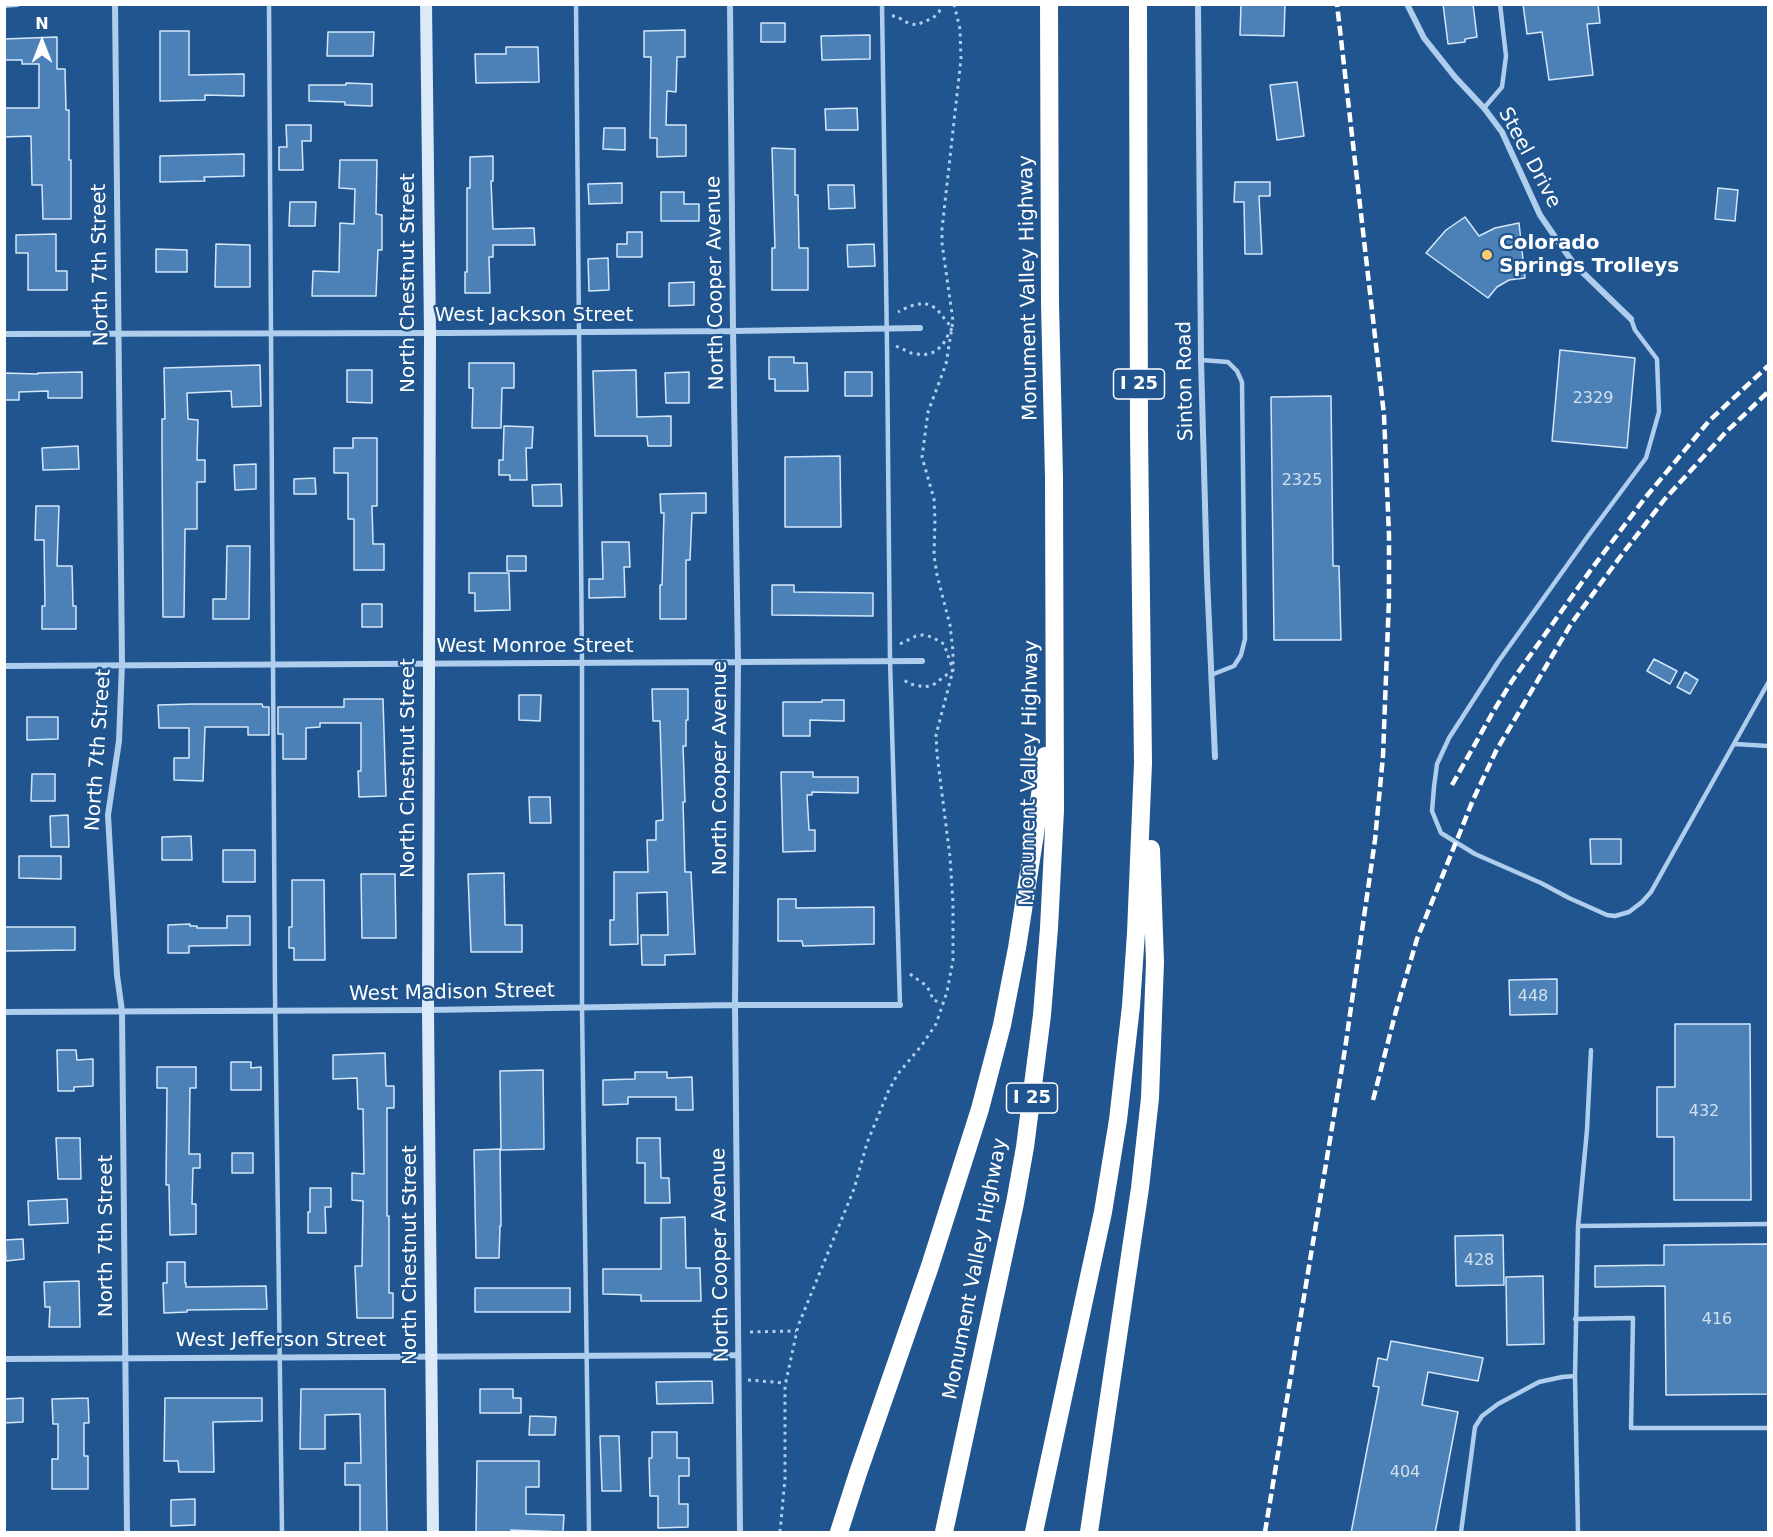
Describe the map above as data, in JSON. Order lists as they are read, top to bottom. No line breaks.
{"streets":{"highway":["Monument Valley Highway","I 25"],"main road":["North Chestnut Street"],"street":["Steel Drive","North 7th Street","North Cooper Avenue","West Jackson Street","Sinton Road","West Monroe Street","West Madison Street","West Jefferson Street"]},"crossings":[["North 7th Street","West Jackson Street"],["North 7th Street","West Monroe Street"],["North 7th Street","West Madison Street"],["North 7th Street","West Jefferson Street"],["North Chestnut Street","West Jackson Street"],["North Chestnut Street","West Monroe Street"],["North Chestnut Street","West Madison Street"],["North Chestnut Street","West Jefferson Street"],["North Cooper Avenue","West Jackson Street"],["North Cooper Avenue","West Monroe Street"],["North Cooper Avenue","West Madison Street"],["North Cooper Avenue","West Jefferson Street"]],"places":["Colorado Springs Trolleys"],"house_numbers":["2329","2325","448","432","428","416","404"],"north":"top"}
